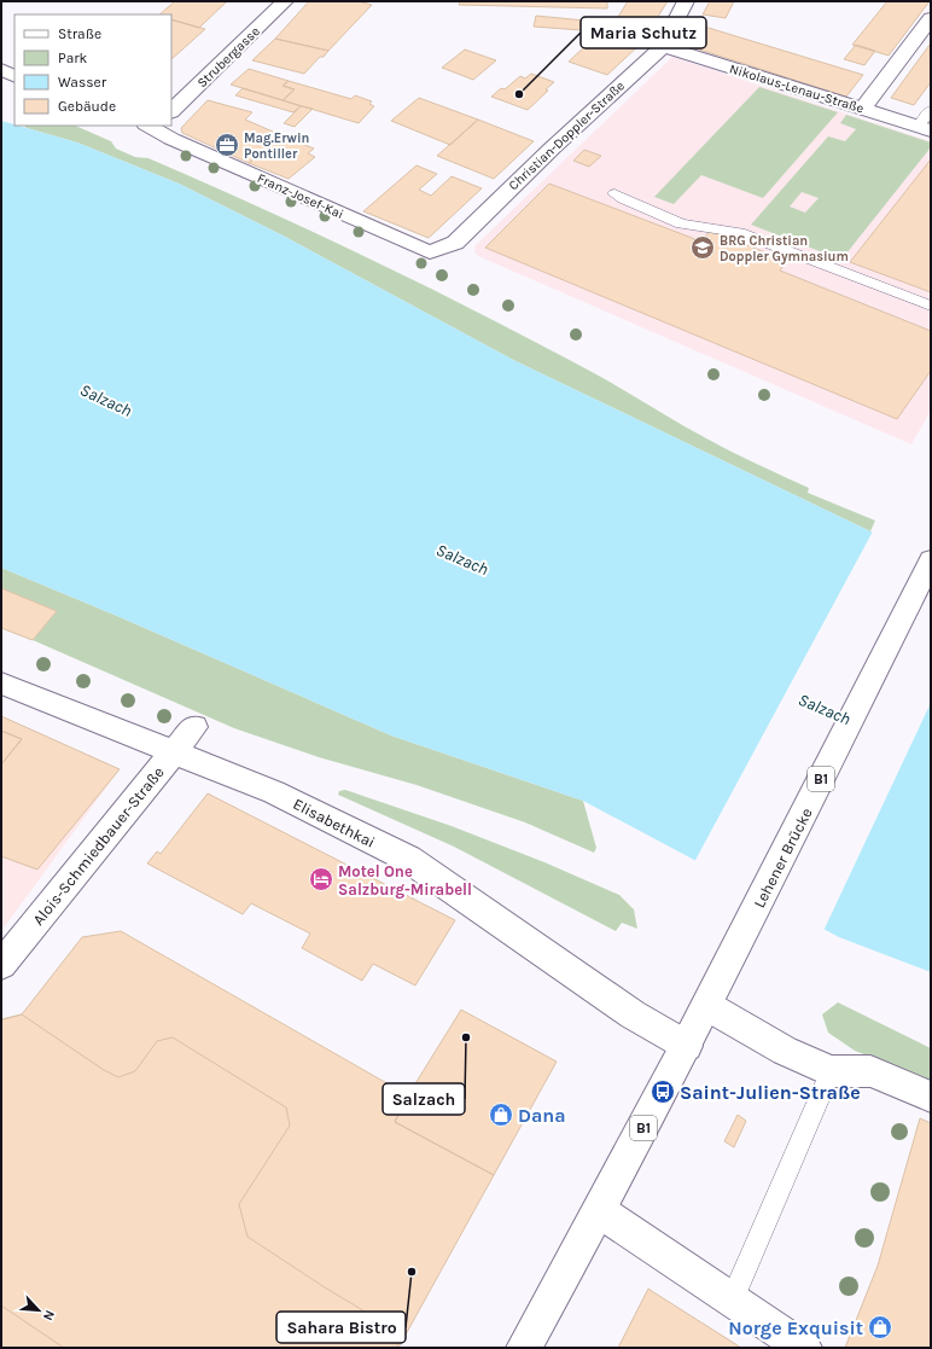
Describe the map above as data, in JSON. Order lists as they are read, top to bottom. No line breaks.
{"streets":{"street":["Strubergasse","Nikolaus-Lenau-Straße","Christian-Doppler-Straße","Franz-Josef-Kai","B1","Elisabethkai","Alois-Schmiedbauer-Straße","Lehener Brücke"]},"crossings":[["Nikolaus-Lenau-Straße","Christian-Doppler-Straße"],["Christian-Doppler-Straße","Franz-Josef-Kai"],["B1","Elisabethkai"],["B1","Lehener Brücke"],["Elisabethkai","Alois-Schmiedbauer-Straße"]],"water":["Salzach"],"places":{"other":["Maria Schutz","Salzach","Sahara Bistro"],"office":["Mag.Erwin Pontiller"],"school or university":["BRG Christian Doppler Gymnasium"],"hotel":["Motel One Salzburg-Mirabell"],"bus stop":["Saint-Julien-Straße"],"shop":["Dana","Norge Exquisit"]},"legend":["Straße","Park","Wasser","Gebäude"],"north":"bottom right"}
